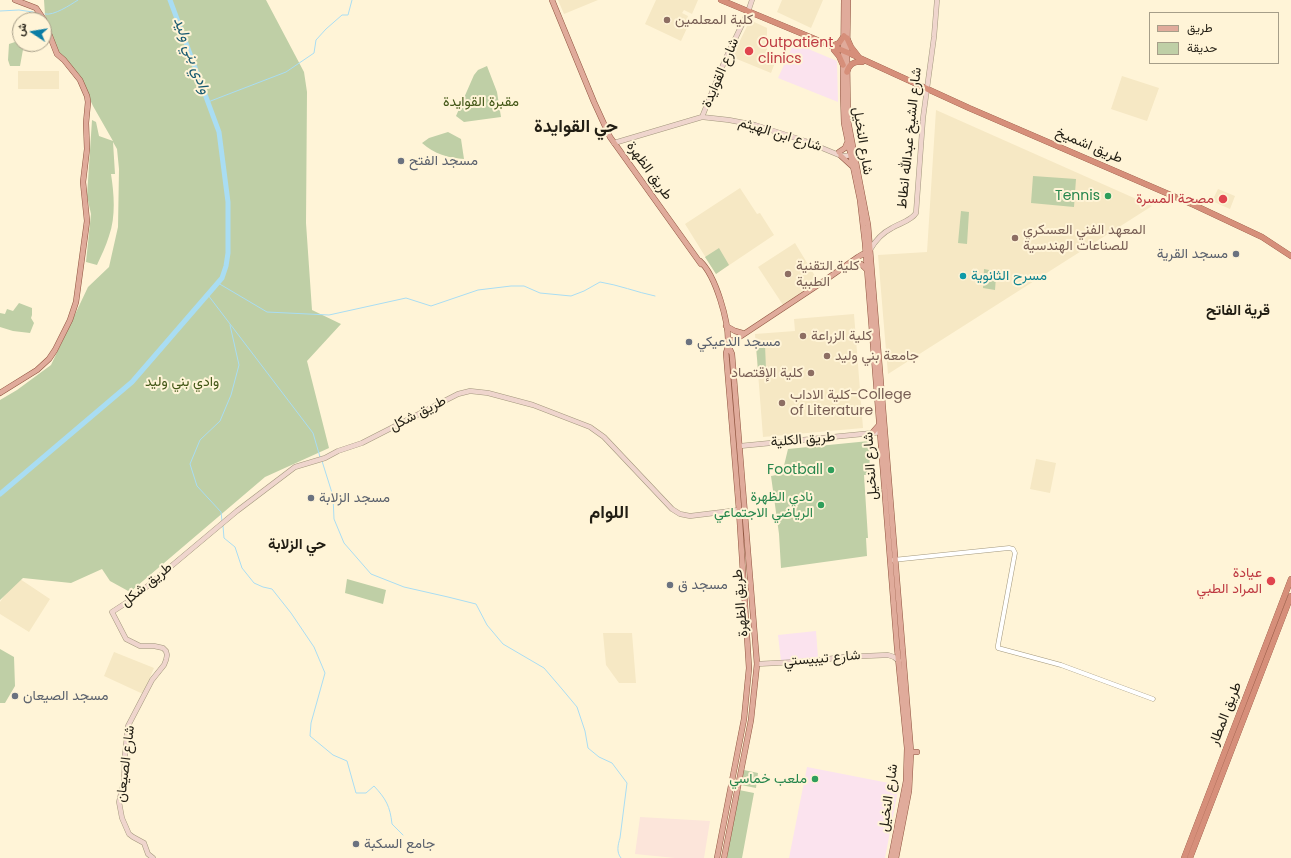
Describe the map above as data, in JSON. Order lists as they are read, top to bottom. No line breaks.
{"streets":{"highway":["طريق اشميخ","طريق المطار"],"main road":["شارع القوايدة","شارع ابن الهيثم","شارع الشيخ عبدالله انطاط","شارع النخيل","طريق الظهرة","طريق شكل","طريق الكلية","شارع تيبيستي","شارع الصيعان"]},"crossings":[["شارع القوايدة","شارع ابن الهيثم"],["شارع القوايدة","طريق اشميخ"],["شارع القوايدة","طريق الظهرة"],["شارع الشيخ عبدالله انطاط","شارع النخيل"],["شارع الشيخ عبدالله انطاط","طريق اشميخ"],["شارع الشيخ عبدالله انطاط","طريق الظهرة"],["شارع النخيل","طريق اشميخ"],["شارع النخيل","طريق الكلية"],["طريق الظهرة","طريق شكل"],["طريق الظهرة","طريق الكلية"],["طريق الظهرة","شارع تيبيستي"],["طريق شكل","شارع الصيعان"]],"districts":["حي القوايدة","قرية الفاتح","اللوام","حي الزلابة"],"water":["وادي بني وليد"],"parks":["مقبرة القوايدة","وادي بني وليد"],"places":["كلية المعلمين","Outpatient clinics","مسجد الفتح","Tennis","مصحة المسرة","المعهد الفني العسكري للصناعات الهندسية","مسجد القرية","كلية التقنية الطبية","مسرح الثانوية","كلية الزراعة","مسجد الدعيكي","جامعة بني وليد","كلية الإقتصاد","كلية الاداب-College of Literature","Football","مسجد الزلابة","نادي الظهرة الرياضي الاجتماعي","عيادة المراد الطبي","مسجد ق","مسجد الصيعان","ملعب خماسي","جامع السكبة"],"legend":["طريق","حديقة"],"north":"left"}
